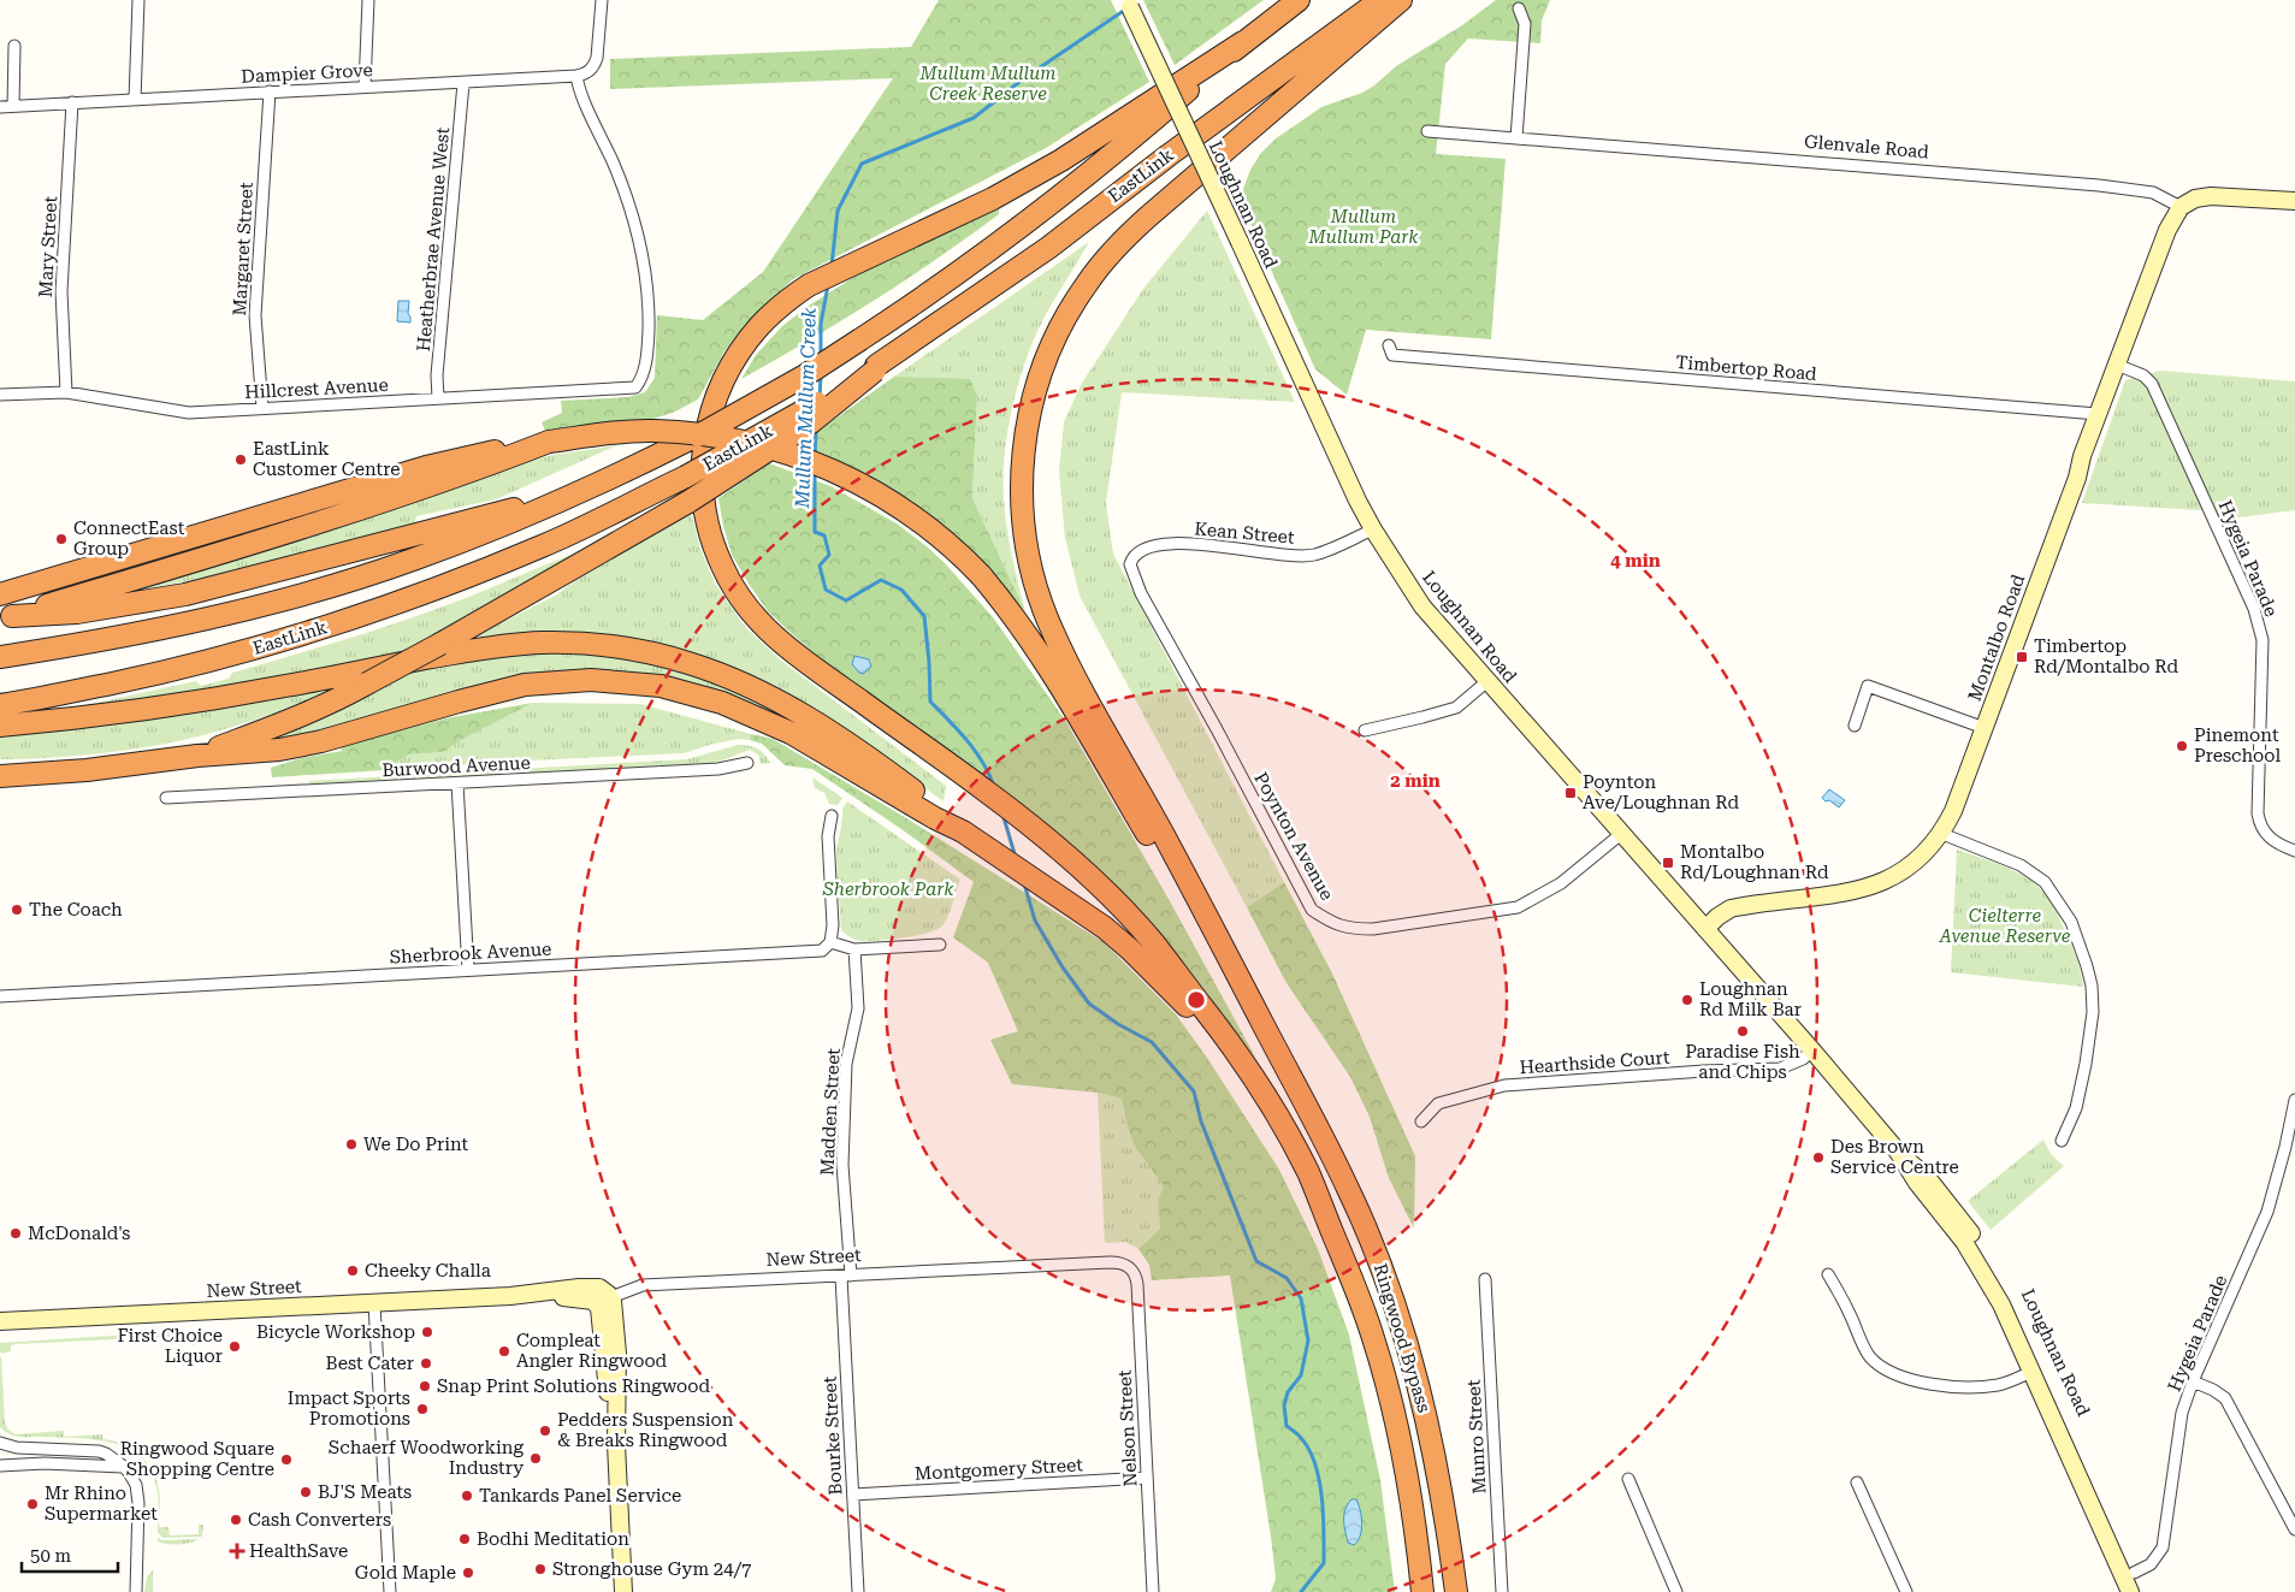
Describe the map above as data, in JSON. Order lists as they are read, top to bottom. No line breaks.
{"streets":{"highway":["EastLink","Ringwood Bypass"],"main road":["Loughnan Road","Montalbo Road","New Street"],"street":["Dampier Grove","Glenvale Road","Heatherbrae Avenue West","Mary Street","Margaret Street","Timbertop Road","Hillcrest Avenue","Kean Street","Hygeia Parade","Burwood Avenue","Poynton Avenue","Sherbrook Avenue","Hearthside Court","Madden Street","Nelson Street","Bourke Street","Munro Street","Montgomery Street"]},"crossings":[["Dampier Grove","Heatherbrae Avenue West"],["Dampier Grove","Mary Street"],["Dampier Grove","Margaret Street"],["Dampier Grove","Hillcrest Avenue"],["Glenvale Road","Montalbo Road"],["Loughnan Road","Kean Street"],["Loughnan Road","Hygeia Parade"],["Loughnan Road","Montalbo Road"],["Loughnan Road","Poynton Avenue"],["Loughnan Road","Hearthside Court"],["Heatherbrae Avenue West","Hillcrest Avenue"],["Mary Street","Hillcrest Avenue"],["Margaret Street","Hillcrest Avenue"],["Timbertop Road","Montalbo Road"],["Kean Street","Poynton Avenue"],["Hygeia Parade","Montalbo Road"],["Madden Street","New Street"],["Madden Street","Bourke Street"],["New Street","Nelson Street"],["New Street","Bourke Street"],["Nelson Street","Montgomery Street"],["Bourke Street","Montgomery Street"]],"water":["Mullum Mullum Creek"],"parks":["Mullum Mullum Creek Reserve","Mullum Mullum Park","Sherbrook Park","Cielterre Avenue Reserve"],"places":{"other":["EastLink Customer Centre","ConnectEast Group","Pinemont Preschool","The Coach","Loughnan Rd Milk Bar","Paradise Fish and Chips","We Do Print","Des Brown Service Centre","McDonald's","Cheeky Challa","Bicycle Workshop","First Choice Liquor","Compleat Angler Ringwood","Best Cater","Snap Print Solutions Ringwood","Impact Sports Promotions","Pedders Suspension & Breaks Ringwood","Schaerf Woodworking Industry","Ringwood Square Shopping Centre","BJ'S Meats","Tankards Panel Service","Mr Rhino Supermarket","Cash Converters","Bodhi Meditation","Stronghouse Gym 24/7","Gold Maple"],"transit":["Timbertop Rd/Montalbo Rd","Poynton Ave/Loughnan Rd","Montalbo Rd/Loughnan Rd"],"health":["HealthSave"]},"scale_bar":"50 m","rings":["4 min","2 min"]}
